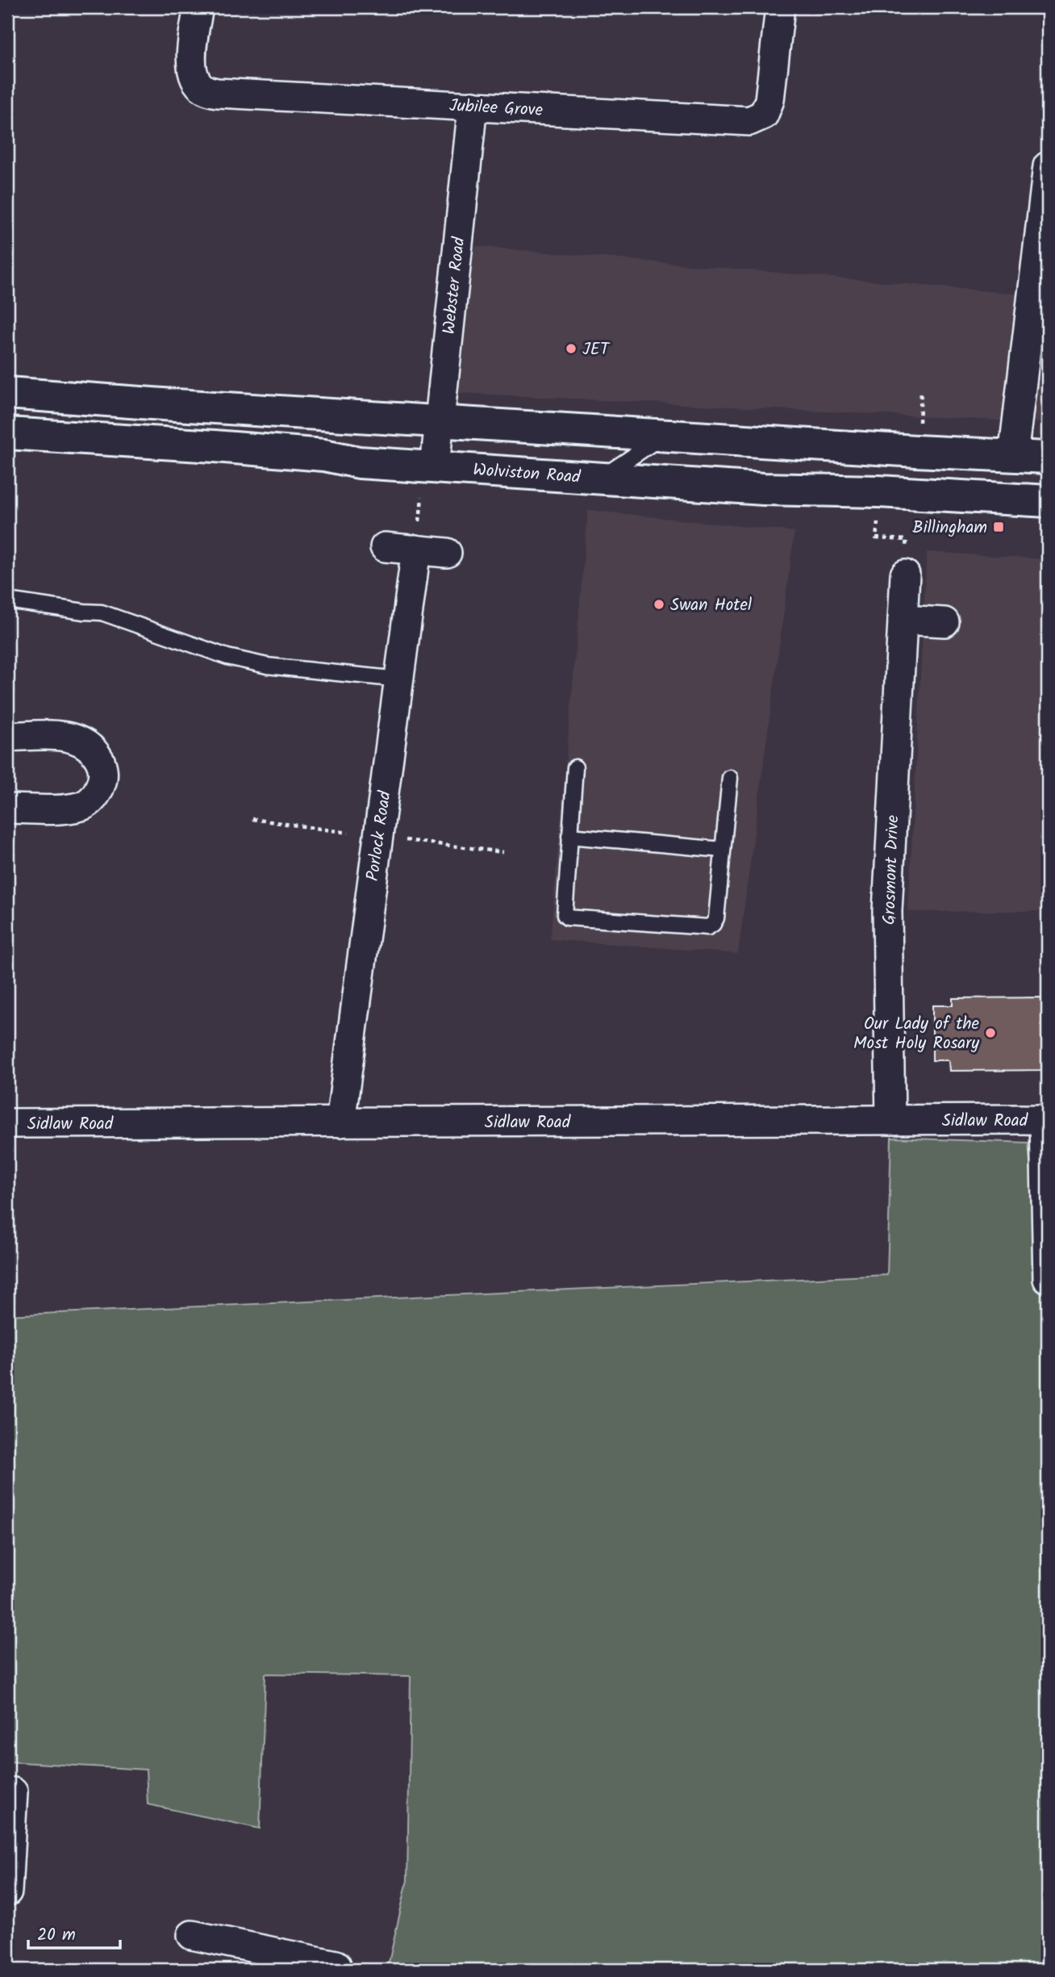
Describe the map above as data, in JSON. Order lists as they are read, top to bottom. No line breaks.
{"streets":{"street":["Jubilee Grove","Webster Road","Wolviston Road","Porlock Road","Grosmont Drive","Sidlaw Road"]},"crossings":[["Jubilee Grove","Webster Road"],["Webster Road","Wolviston Road"],["Porlock Road","Sidlaw Road"],["Grosmont Drive","Sidlaw Road"]],"places":{"other":["JET","Swan Hotel","Our Lady of the Most Holy Rosary"],"transit":["Billingham"]},"scale_bar":"20 m"}
